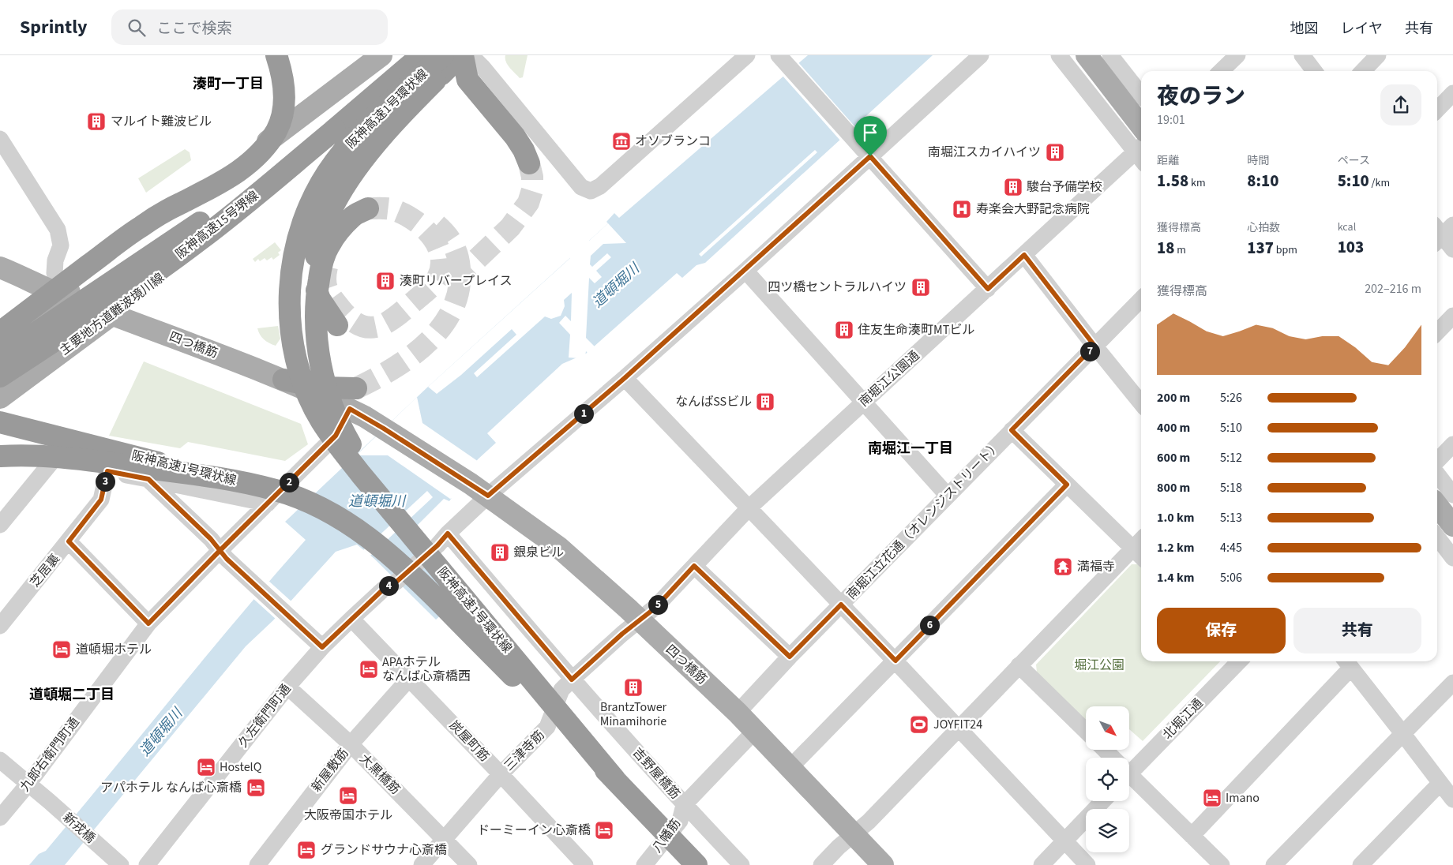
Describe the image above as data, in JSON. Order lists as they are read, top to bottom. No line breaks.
{"streets":{"highway":["阪神高速1号環状線","阪神高速15号堺線"],"main road":["主要地方道難波境川線","四つ橋筋"],"street":["南堀江公園通","南堀江立花通（オレンジストリート）","芝居裏","久左衛門町通","北堀江通","炭屋町筋","三津寺筋","九郎右衛門町通","新屋敷筋","吉野屋橋筋","大黒橋筋","新戎橋","八幡筋"]},"crossings":[["阪神高速1号環状線","主要地方道難波境川線"],["主要地方道難波境川線","四つ橋筋"],["四つ橋筋","南堀江公園通"],["四つ橋筋","南堀江立花通（オレンジストリート）"],["四つ橋筋","久左衛門町通"],["四つ橋筋","三津寺筋"],["四つ橋筋","九郎右衛門町通"],["南堀江公園通","三津寺筋"],["久左衛門町通","炭屋町筋"],["久左衛門町通","吉野屋橋筋"],["久左衛門町通","大黒橋筋"],["炭屋町筋","三津寺筋"],["炭屋町筋","新屋敷筋"],["三津寺筋","吉野屋橋筋"],["三津寺筋","大黒橋筋"],["九郎右衛門町通","新戎橋"],["新屋敷筋","大黒橋筋"],["吉野屋橋筋","八幡筋"]],"districts":["湊町一丁目","南堀江一丁目","道頓堀二丁目"],"water":["道頓堀川"],"parks":["堀江公園"],"places":{"building":["マルイト難波ビル","南堀江スカイハイツ","駿台予備学校","湊町リバープレイス","四ツ橋セントラルハイツ","住友生命湊町MTビル","なんばSSビル","銀泉ビル","BrantzTower Minamihorie"],"museum":["オソブランコ"],"hospital":["寿楽会大野記念病院"],"temple":["満福寺"],"hotel":["道頓堀ホテル","APAホテル なんば心斎橋西","HostelQ","アパホテル なんば心斎橋","大阪帝国ホテル","Imano","ドーミーイン心斎橋","グランドサウナ心斎橋"],"sports":["JOYFIT24"]},"north":"bottom right","page":{"header":"Sprintly","search":"ここで検索","nav":["地図","レイヤ","共有"],"heading":["夜のラン","19:01"],"stats":[["距離","1.58 km"],["時間","8:10"],["ペース","5:10 /km"],["獲得標高","18 m"],["心拍数","137 bpm"],["kcal","103"]],"chart":["獲得標高","202–216 m"],"pins":["7","1","3","2","4","5","6"],"list":[{"name":"200 m","note":"5:26"},{"name":"400 m","note":"5:10"},{"name":"600 m","note":"5:12"},{"name":"800 m","note":"5:18"},{"name":"1.0 km","note":"5:13"},{"name":"1.2 km","note":"4:45"},{"name":"1.4 km","note":"5:06"}],"buttons":["保存","共有"]}}
